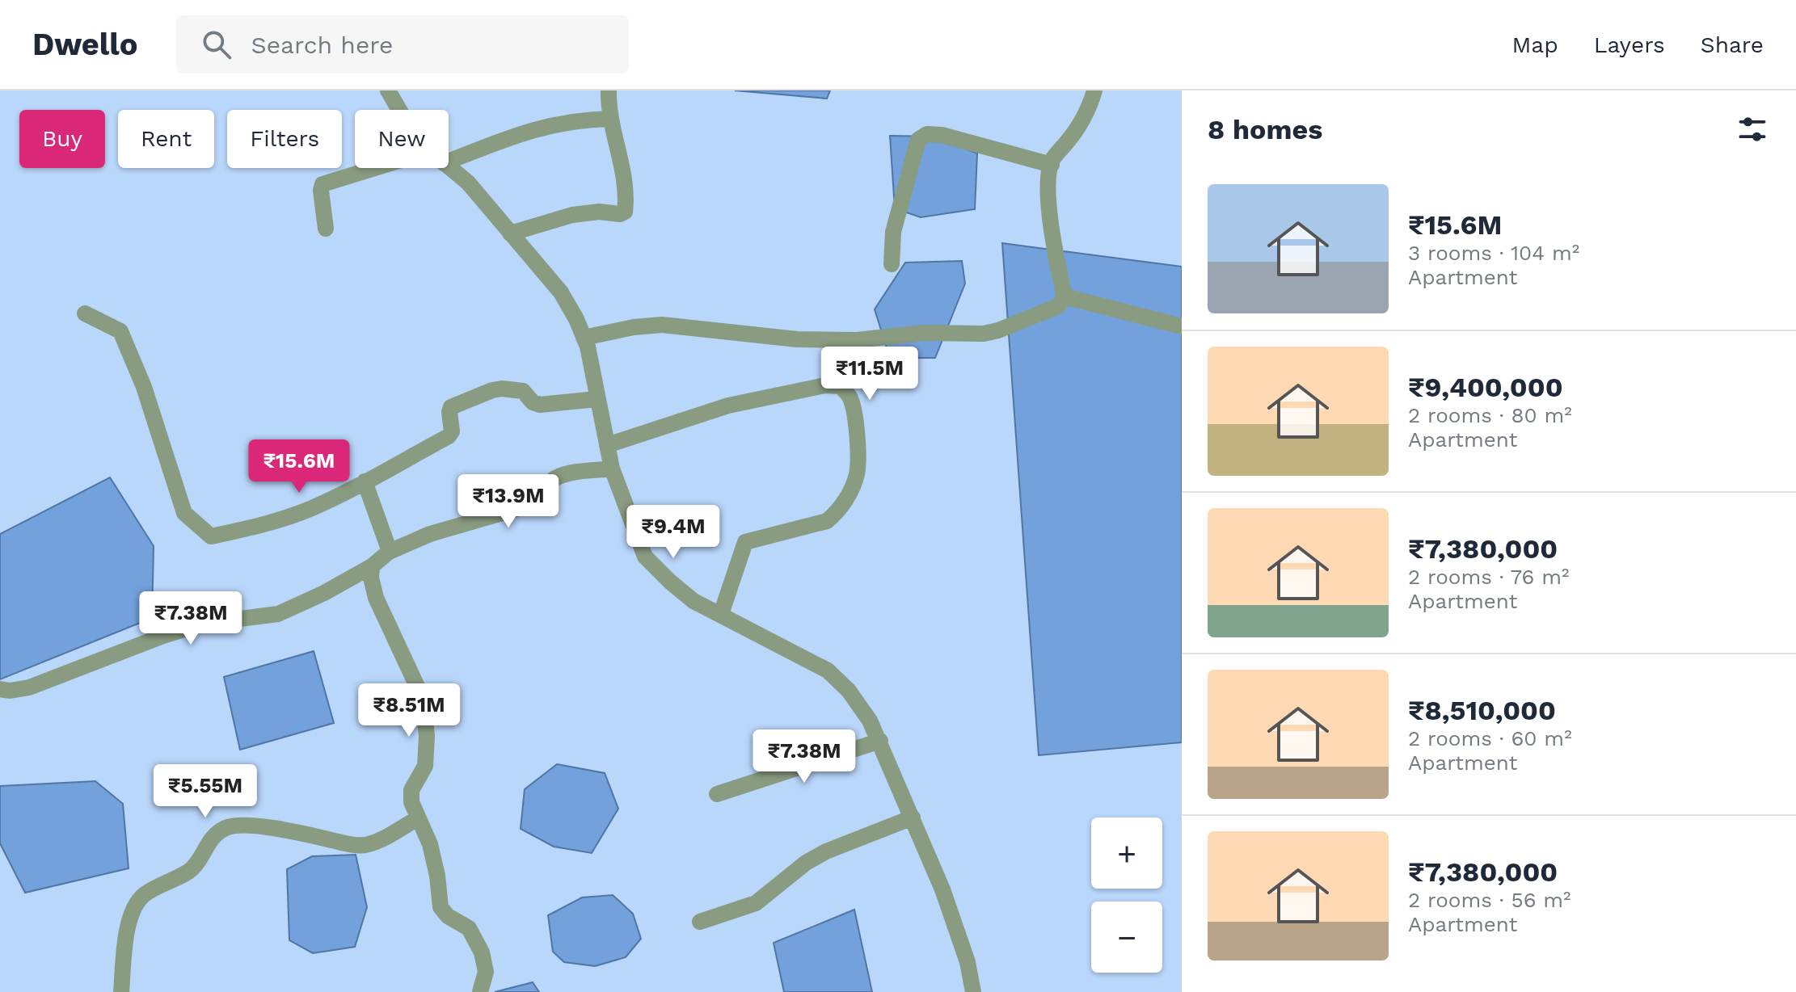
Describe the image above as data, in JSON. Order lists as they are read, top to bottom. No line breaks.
{"page":{"header":"Dwello","search":"Search here","nav":["Map","Layers","Share"],"heading":"8 homes","chip":["Buy","Rent","Filters","New"],"list":[{"name":"₹15.6M","note":"3 rooms · 104 m² · Apartment"},{"name":"₹9,400,000","note":"2 rooms · 80 m² · Apartment"},{"name":"₹7,380,000","note":"2 rooms · 76 m² · Apartment"},{"name":"₹8,510,000","note":"2 rooms · 60 m² · Apartment"},{"name":"₹7,380,000","note":"2 rooms · 56 m² · Apartment"}],"price":["₹11.5M","₹15.6M","₹13.9M","₹9.4M","₹7.38M","₹8.51M","₹7.38M","₹5.55M"],"map_buttons":["+","−"]}}
